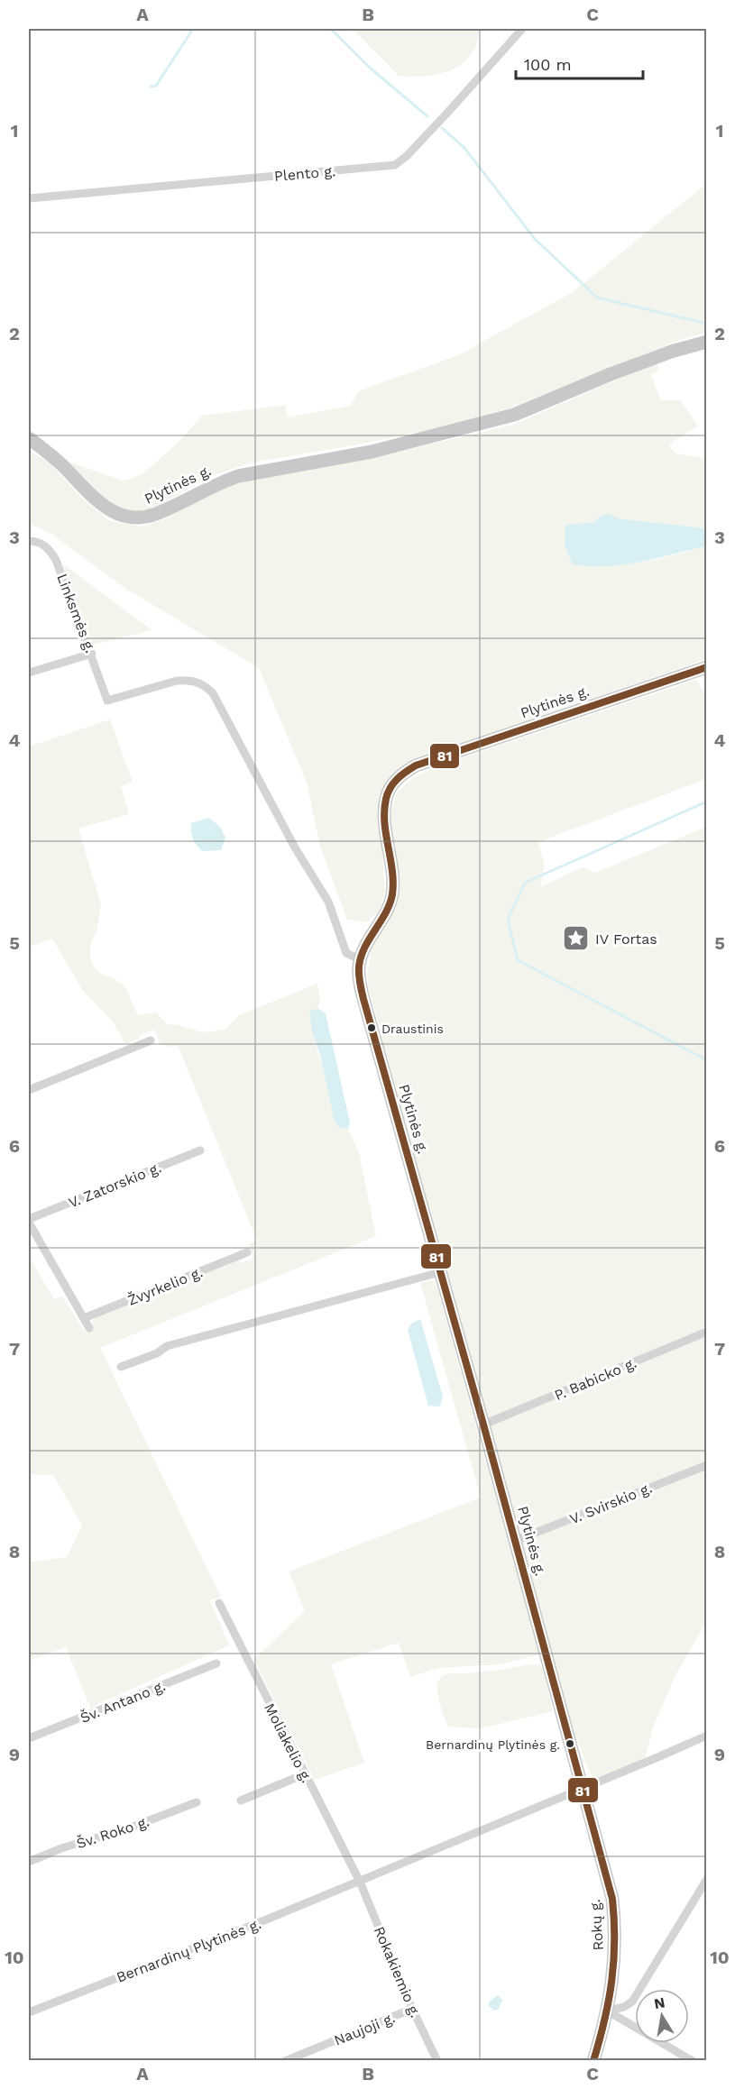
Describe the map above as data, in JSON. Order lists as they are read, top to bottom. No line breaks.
{"streets":{"main road":["Plytinės g.","Rokų g."],"street":["Plento g.","Linksmės g.","V. Zatorskio g.","Žvyrkelio g.","P. Babicko g.","V. Svirskio g.","Šv. Antano g.","Moliakelio g.","Šv. Roko g.","Bernardinų Plytinės g.","Rokakiemio g.","Naujoji g."]},"crossings":[["Plytinės g.","Linksmės g."],["Plytinės g.","P. Babicko g."],["Plytinės g.","V. Svirskio g."],["Plytinės g.","Rokų g."],["Plytinės g.","Bernardinų Plytinės g."],["Moliakelio g.","Bernardinų Plytinės g."],["Moliakelio g.","Rokakiemio g."],["Rokų g.","Bernardinų Plytinės g."],["Bernardinų Plytinės g.","Rokakiemio g."],["Rokakiemio g.","Naujoji g."]],"places":{"place":["IV Fortas"],"other":["Draustinis","Bernardinų Plytinės g."]},"lines":["transit line 81"],"scale_bar":"100 m","north":"top","grid":{"columns":["A","B","C"],"rows":["1","2","3","4","5","6","7","8","9","10"]}}
